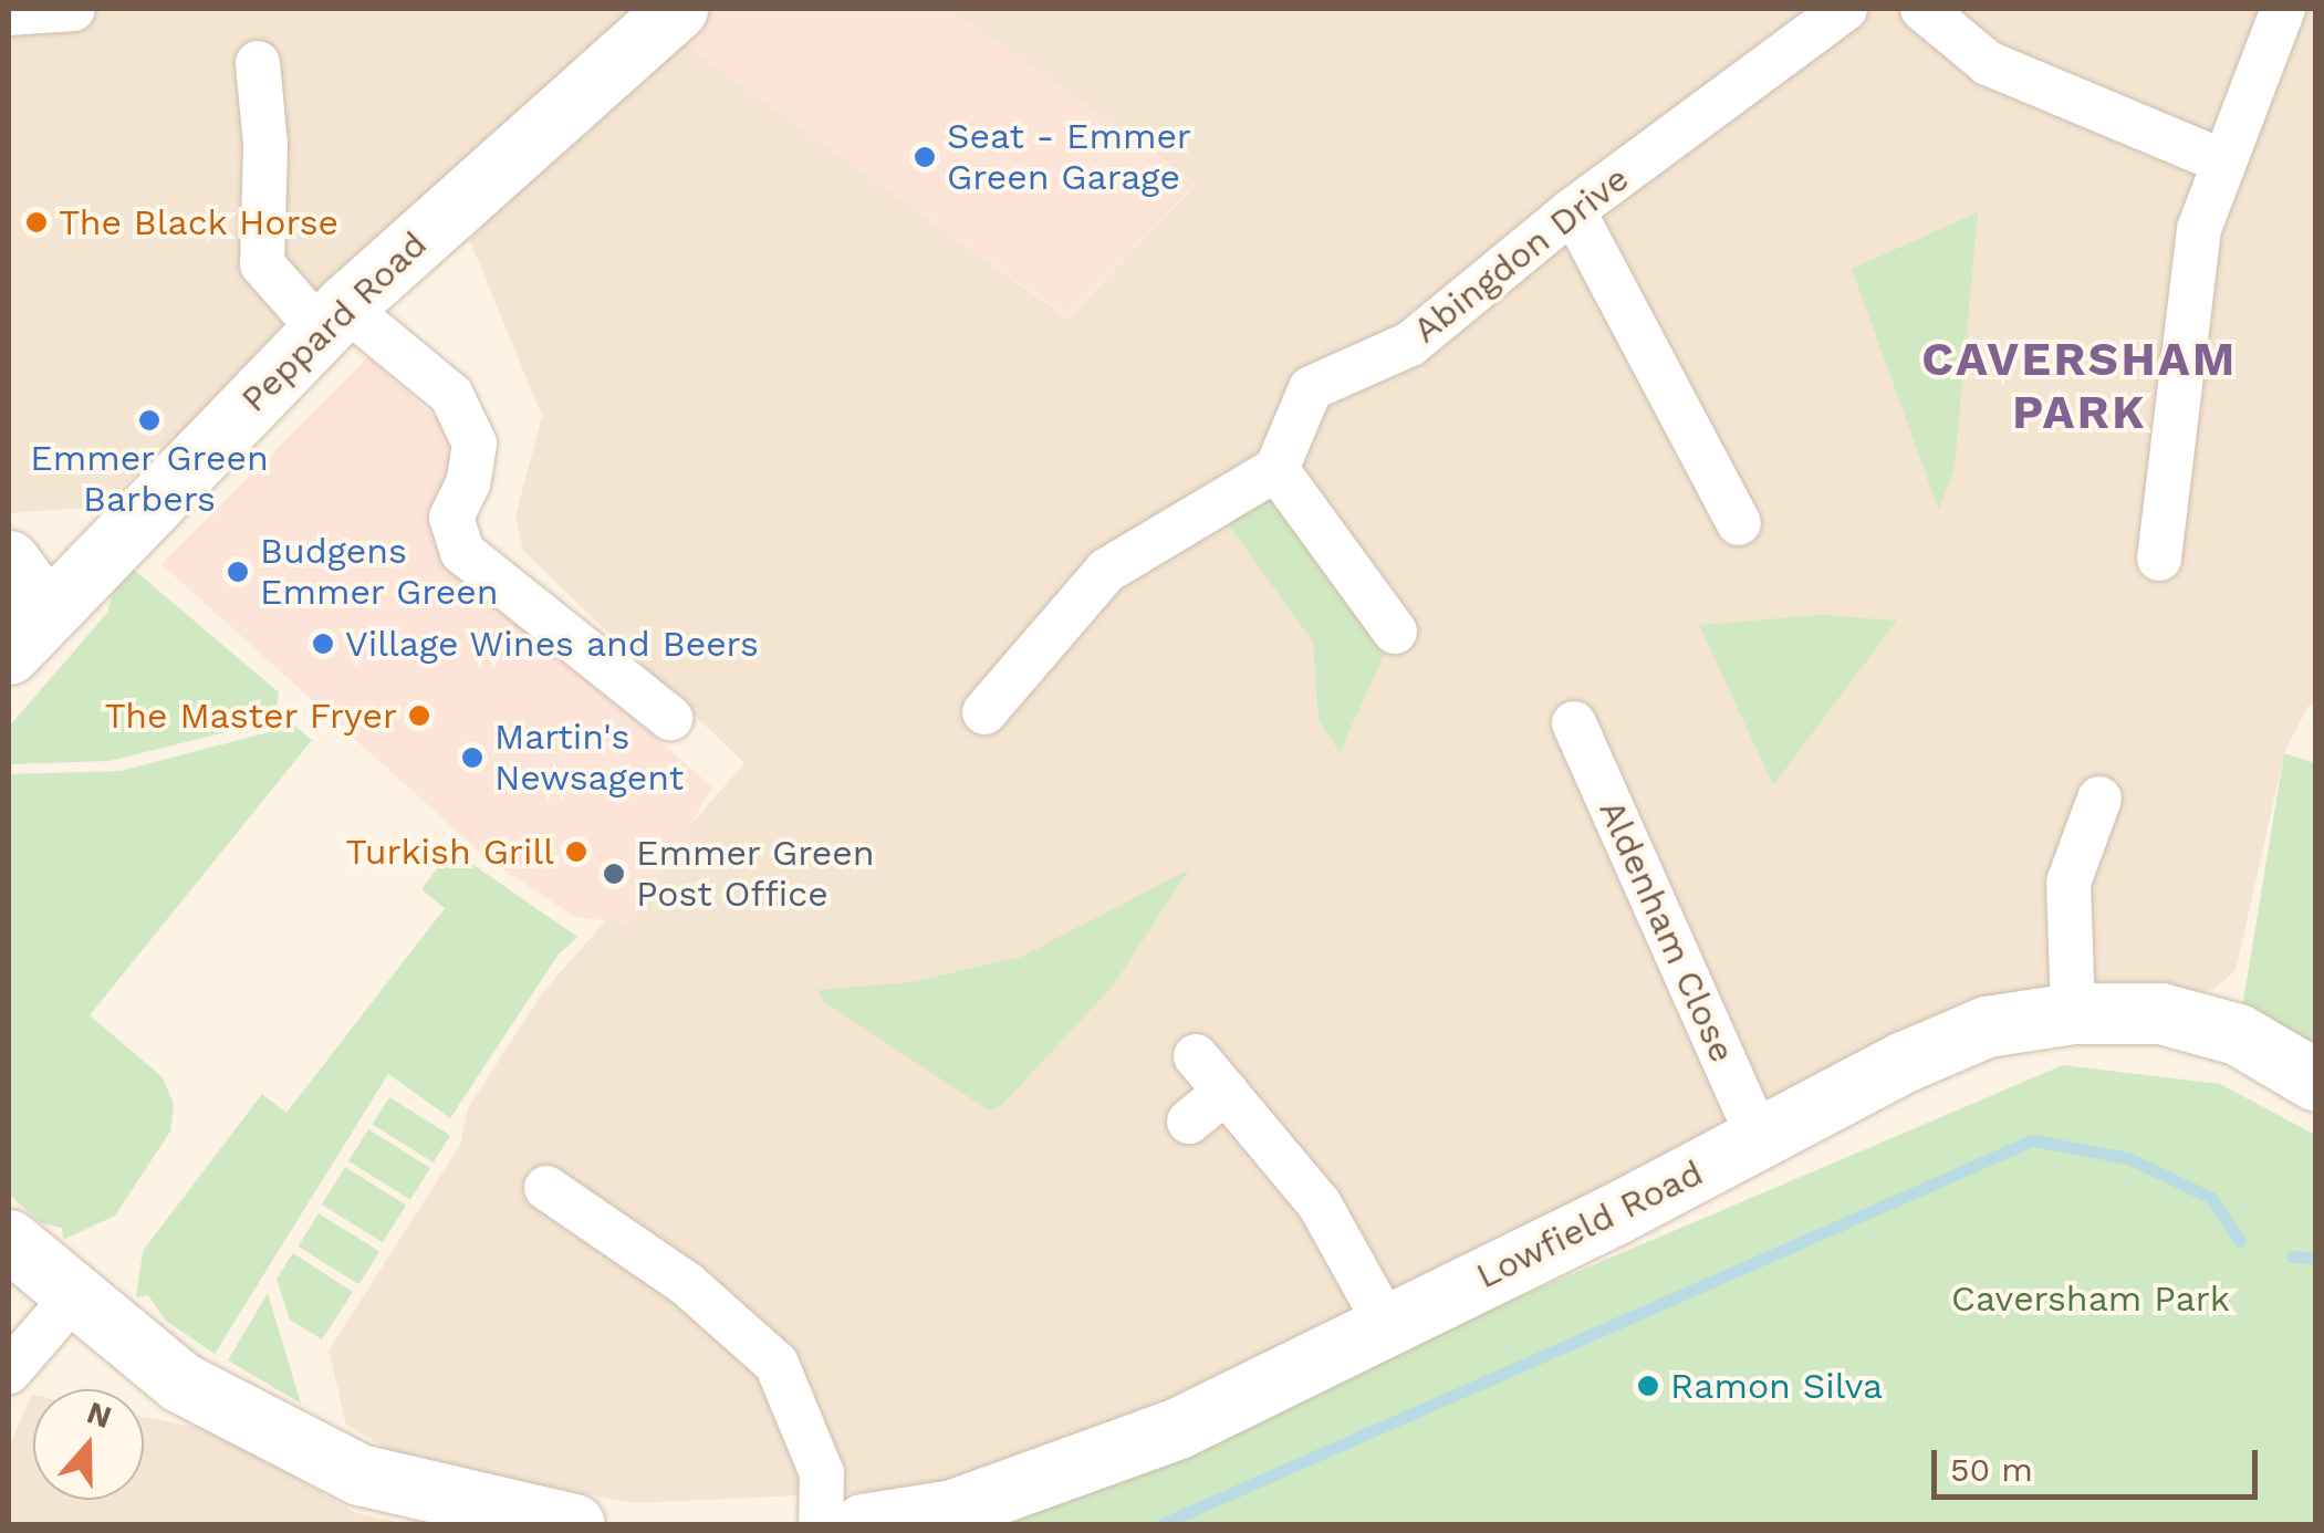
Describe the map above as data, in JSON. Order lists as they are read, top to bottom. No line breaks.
{"streets":{"street":["Abingdon Drive","Peppard Road","Aldenham Close","Lowfield Road"]},"crossings":[["Aldenham Close","Lowfield Road"]],"districts":["CAVERSHAM PARK"],"parks":["Caversham Park"],"places":["Seat - Emmer Green Garage","The Black Horse","Emmer Green Barbers","Budgens Emmer Green","Village Wines and Beers","The Master Fryer","Martin's Newsagent","Turkish Grill","Emmer Green Post Office","Ramon Silva"],"scale_bar":"50 m","north":"top"}
